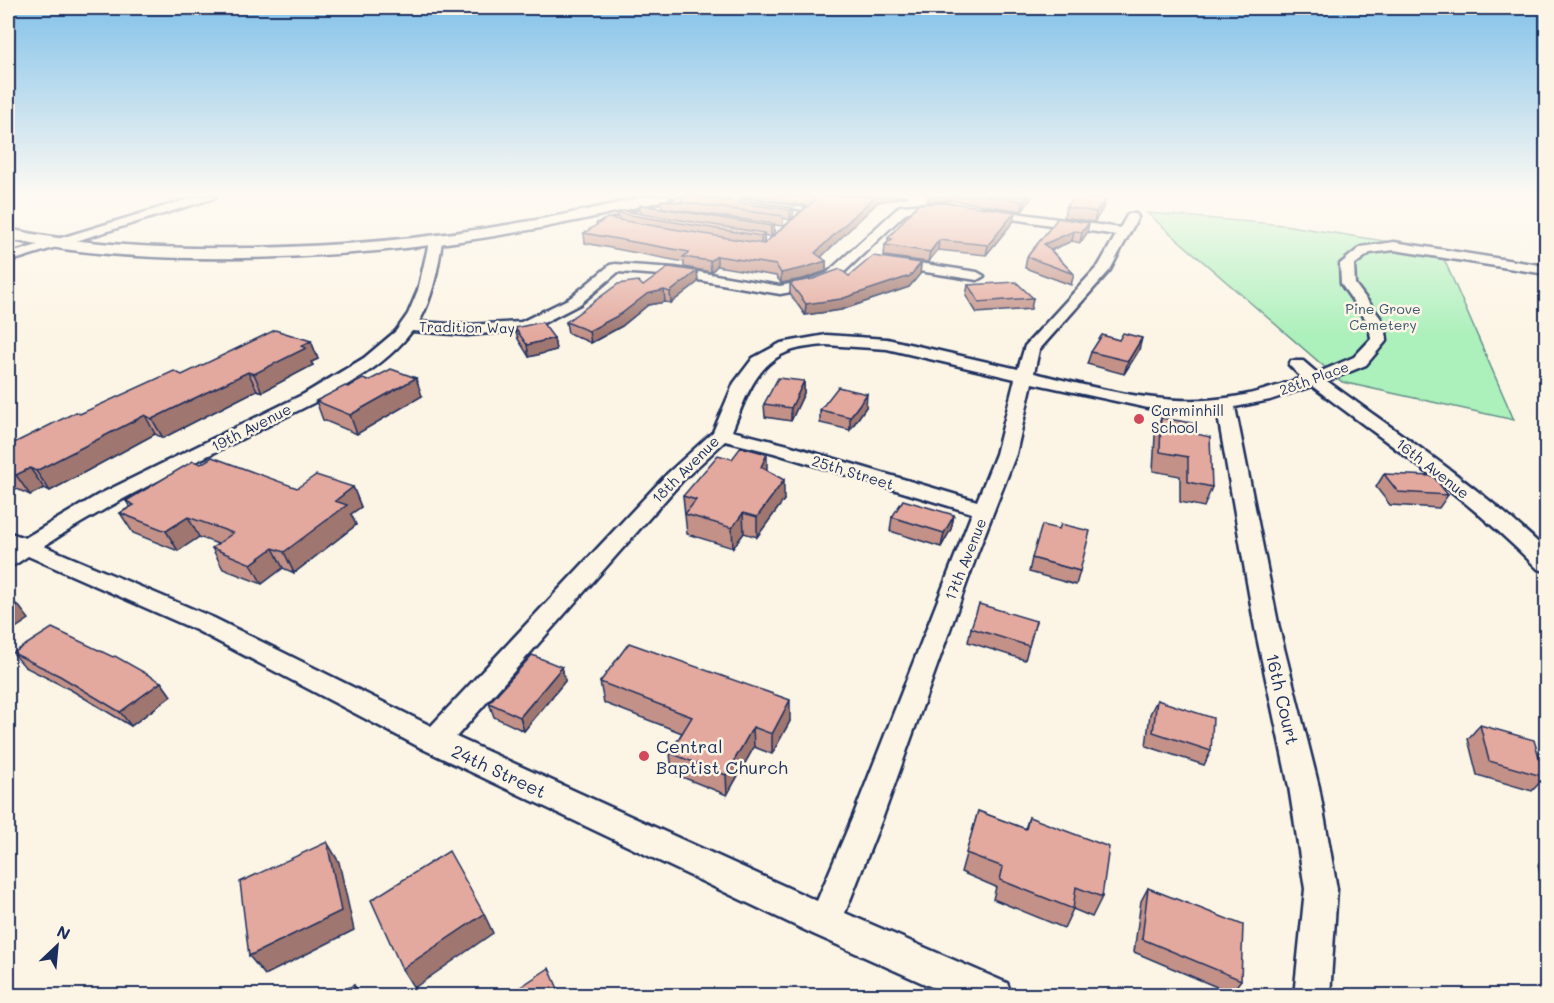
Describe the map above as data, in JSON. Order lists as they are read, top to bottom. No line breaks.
{"streets":{"street":["Tradition Way","28th Place","19th Avenue","16th Avenue","18th Avenue","25th Street","17th Avenue","16th Court","24th Street"]},"crossings":[["Tradition Way","19th Avenue"],["28th Place","16th Avenue"],["28th Place","18th Avenue"],["28th Place","17th Avenue"],["28th Place","16th Court"],["19th Avenue","24th Street"],["18th Avenue","25th Street"],["18th Avenue","17th Avenue"],["18th Avenue","24th Street"],["25th Street","17th Avenue"],["17th Avenue","24th Street"]],"parks":["Pine Grove Cemetery"],"places":["Carminhill School","Central Baptist Church"],"north":"top right"}
